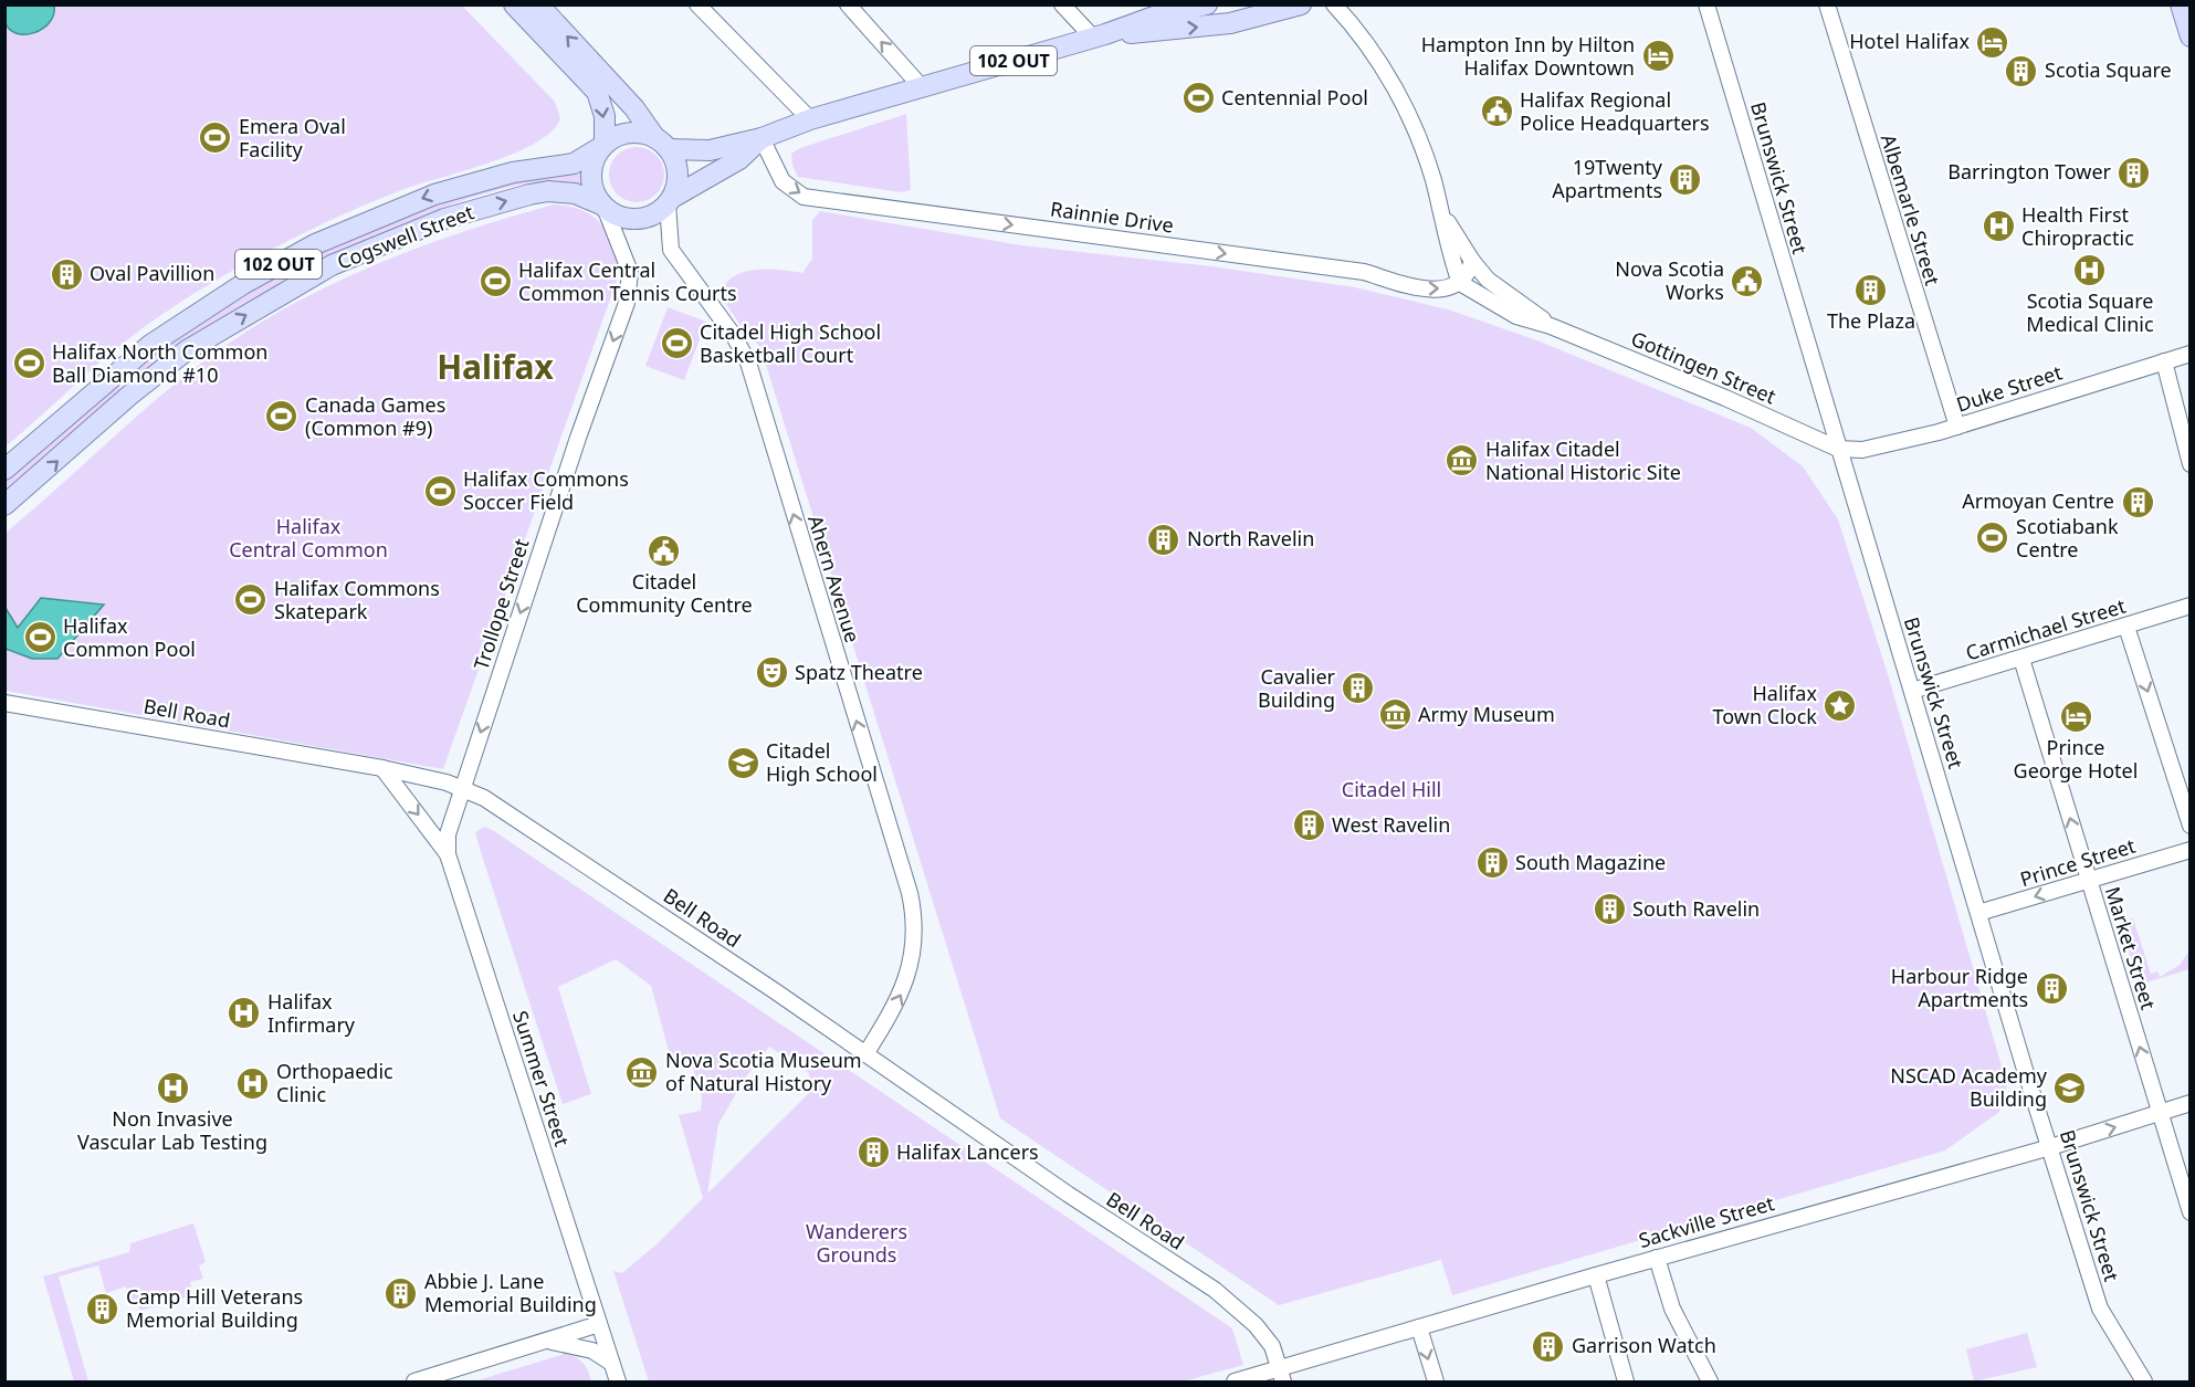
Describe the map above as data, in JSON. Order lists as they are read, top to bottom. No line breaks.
{"streets":{"main road":["102 OUT","Cogswell Street"],"street":["Brunswick Street","Albemarle Street","Rainnie Drive","Gottingen Street","Duke Street","Ahern Avenue","Trollope Street","Carmichael Street","Bell Road","Prince Street","Market Street","Summer Street","Sackville Street"]},"crossings":[["102 OUT","Rainnie Drive"],["102 OUT","Cogswell Street"],["102 OUT","Ahern Avenue"],["102 OUT","Trollope Street"],["Brunswick Street","Gottingen Street"],["Brunswick Street","Duke Street"],["Brunswick Street","Carmichael Street"],["Brunswick Street","Prince Street"],["Brunswick Street","Sackville Street"],["Albemarle Street","Duke Street"],["Rainnie Drive","Gottingen Street"],["Cogswell Street","Ahern Avenue"],["Cogswell Street","Trollope Street"],["Gottingen Street","Duke Street"],["Ahern Avenue","Trollope Street"],["Ahern Avenue","Bell Road"],["Trollope Street","Bell Road"],["Trollope Street","Summer Street"],["Carmichael Street","Market Street"],["Bell Road","Summer Street"],["Bell Road","Sackville Street"],["Prince Street","Market Street"],["Market Street","Sackville Street"]],"one_way":["Rainnie Drive","Ahern Avenue","Trollope Street","Prince Street"],"districts":["Halifax"],"parks":["Halifax Central Common","Citadel Hill","Wanderers Grounds"],"places":{"hotel":["Hotel Halifax","Hampton Inn by Hilton Halifax Downtown","Prince George Hotel"],"building":["Scotia Square","Barrington Tower","19Twenty Apartments","Oval Pavillion","The Plaza","Armoyan Centre","North Ravelin","Cavalier Building","West Ravelin","South Magazine","South Ravelin","Harbour Ridge Apartments","Halifax Lancers","Abbie J. Lane Memorial Building","Camp Hill Veterans Memorial Building","Garrison Watch"],"sports":["Centennial Pool","Emera Oval Facility","Halifax Central Common Tennis Courts","Citadel High School Basketball Court","Halifax North Common Ball Diamond #10","Canada Games (Common #9)","Halifax Commons Soccer Field","Scotiabank Centre","Halifax Commons Skatepark","Halifax Common Pool"],"public building":["Halifax Regional Police Headquarters","Nova Scotia Works","Citadel Community Centre"],"hospital":["Health First Chiropractic","Scotia Square Medical Clinic","Halifax Infirmary","Orthopaedic Clinic","Non Invasive Vascular Lab Testing"],"museum":["Halifax Citadel National Historic Site","Army Museum","Nova Scotia Museum of Natural History"],"theatre":["Spatz Theatre"],"place":["Halifax Town Clock"],"school or university":["Citadel High School","NSCAD Academy Building"]}}
